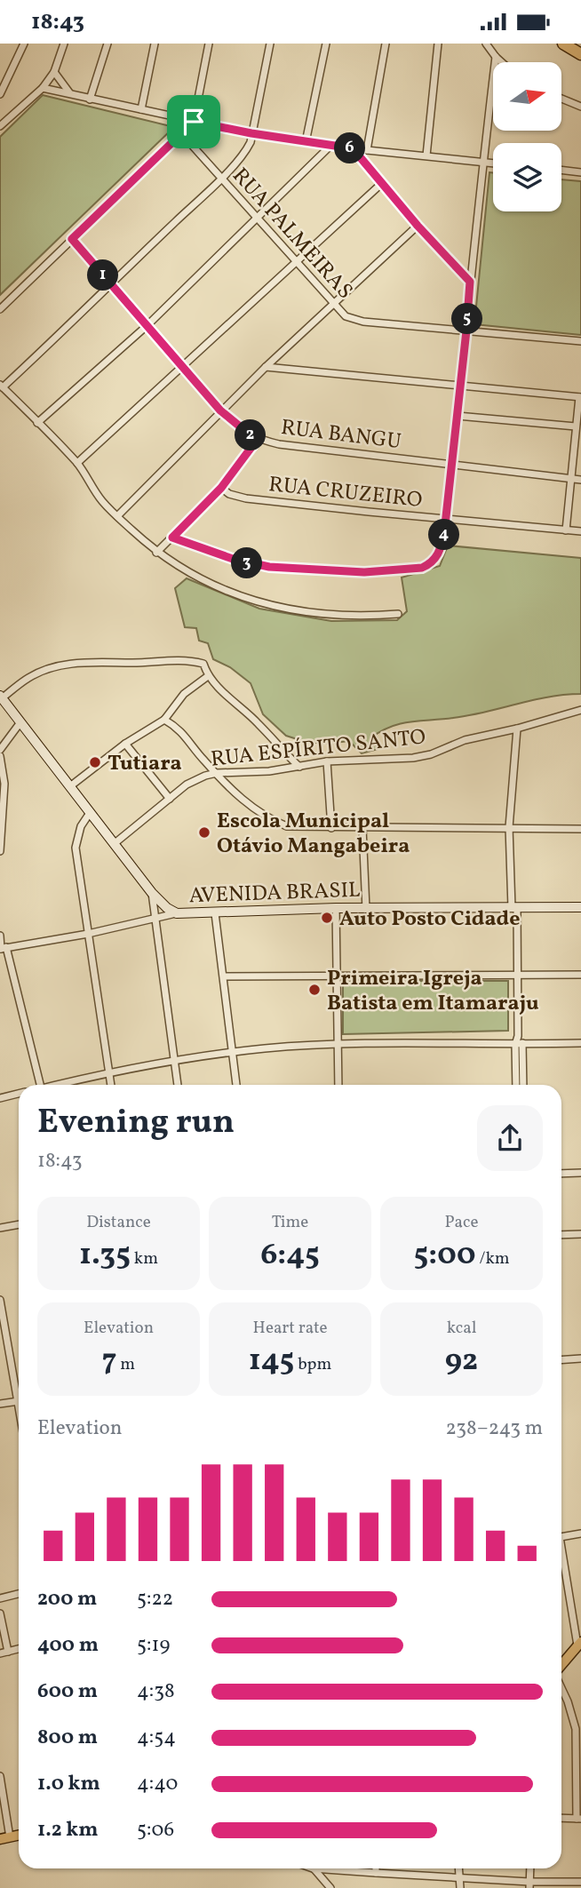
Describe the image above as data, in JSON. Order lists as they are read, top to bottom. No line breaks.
{"streets":{"street":["RUA PALMEIRAS","RUA BANGU","RUA CRUZEIRO","RUA ESPÍRITO SANTO","AVENIDA BRASIL"]},"crossings":[["RUA ESPÍRITO SANTO","AVENIDA BRASIL"]],"places":["Tutiara","Escola Municipal Otávio Mangabeira","Auto Posto Cidade","Primeira Igreja Batista em Itamaraju"],"north":"right","page":{"status":"18:43","pins":["6","1","5","2","4","3"],"heading":["Evening run","18:43"],"stats":[["Distance","1.35 km"],["Time","6:45"],["Pace","5:00 /km"],["Elevation","7 m"],["Heart rate","145 bpm"],["kcal","92"]],"chart":["Elevation","238–243 m"],"list":[{"name":"200 m","note":"5:22"},{"name":"400 m","note":"5:19"},{"name":"600 m","note":"4:38"},{"name":"800 m","note":"4:54"},{"name":"1.0 km","note":"4:40"},{"name":"1.2 km","note":"5:06"}]}}
